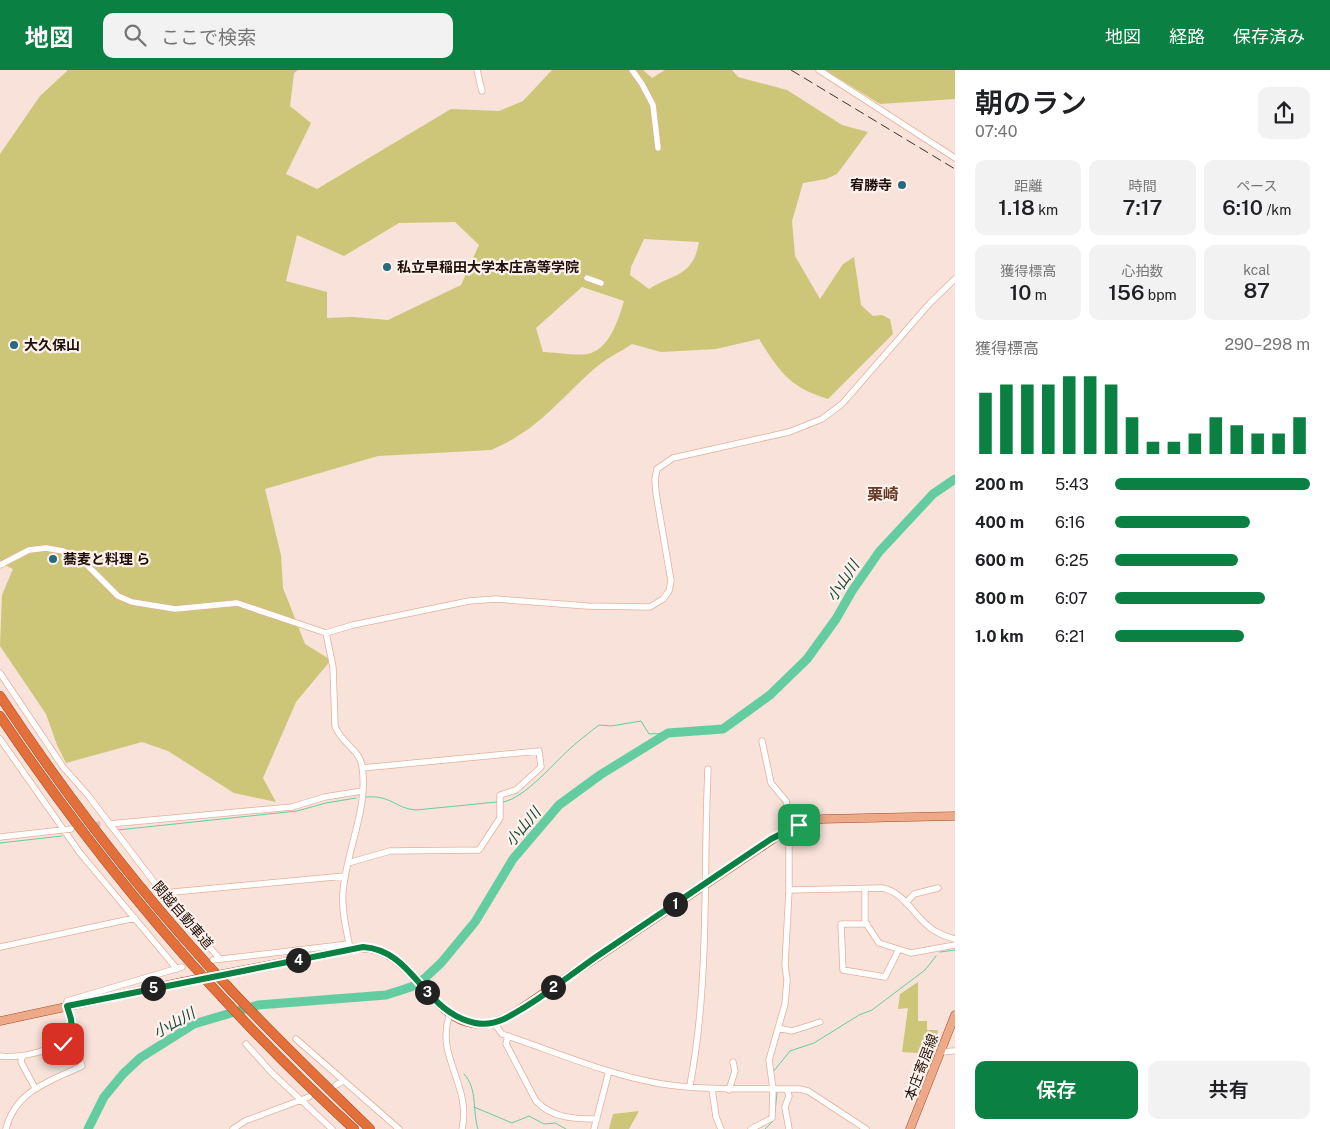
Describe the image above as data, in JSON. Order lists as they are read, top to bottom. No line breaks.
{"streets":{"highway":["関越自動車道"],"main road":["本庄寄居線"]},"districts":["栗崎"],"water":["小山川"],"places":["宥勝寺","私立早稲田大学本庄高等学院","大久保山","蕎麦と料理 ら"],"page":{"header":"地図","search":"ここで検索","nav":["地図","経路","保存済み"],"heading":["朝のラン","07:40"],"stats":[["距離","1.18 km"],["時間","7:17"],["ペース","6:10 /km"],["獲得標高","10 m"],["心拍数","156 bpm"],["kcal","87"]],"chart":["獲得標高","290–298 m"],"list":[{"name":"200 m","note":"5:43"},{"name":"400 m","note":"6:16"},{"name":"600 m","note":"6:25"},{"name":"800 m","note":"6:07"},{"name":"1.0 km","note":"6:21"}],"pins":["1","4","2","5","3"],"buttons":["保存","共有"]}}
